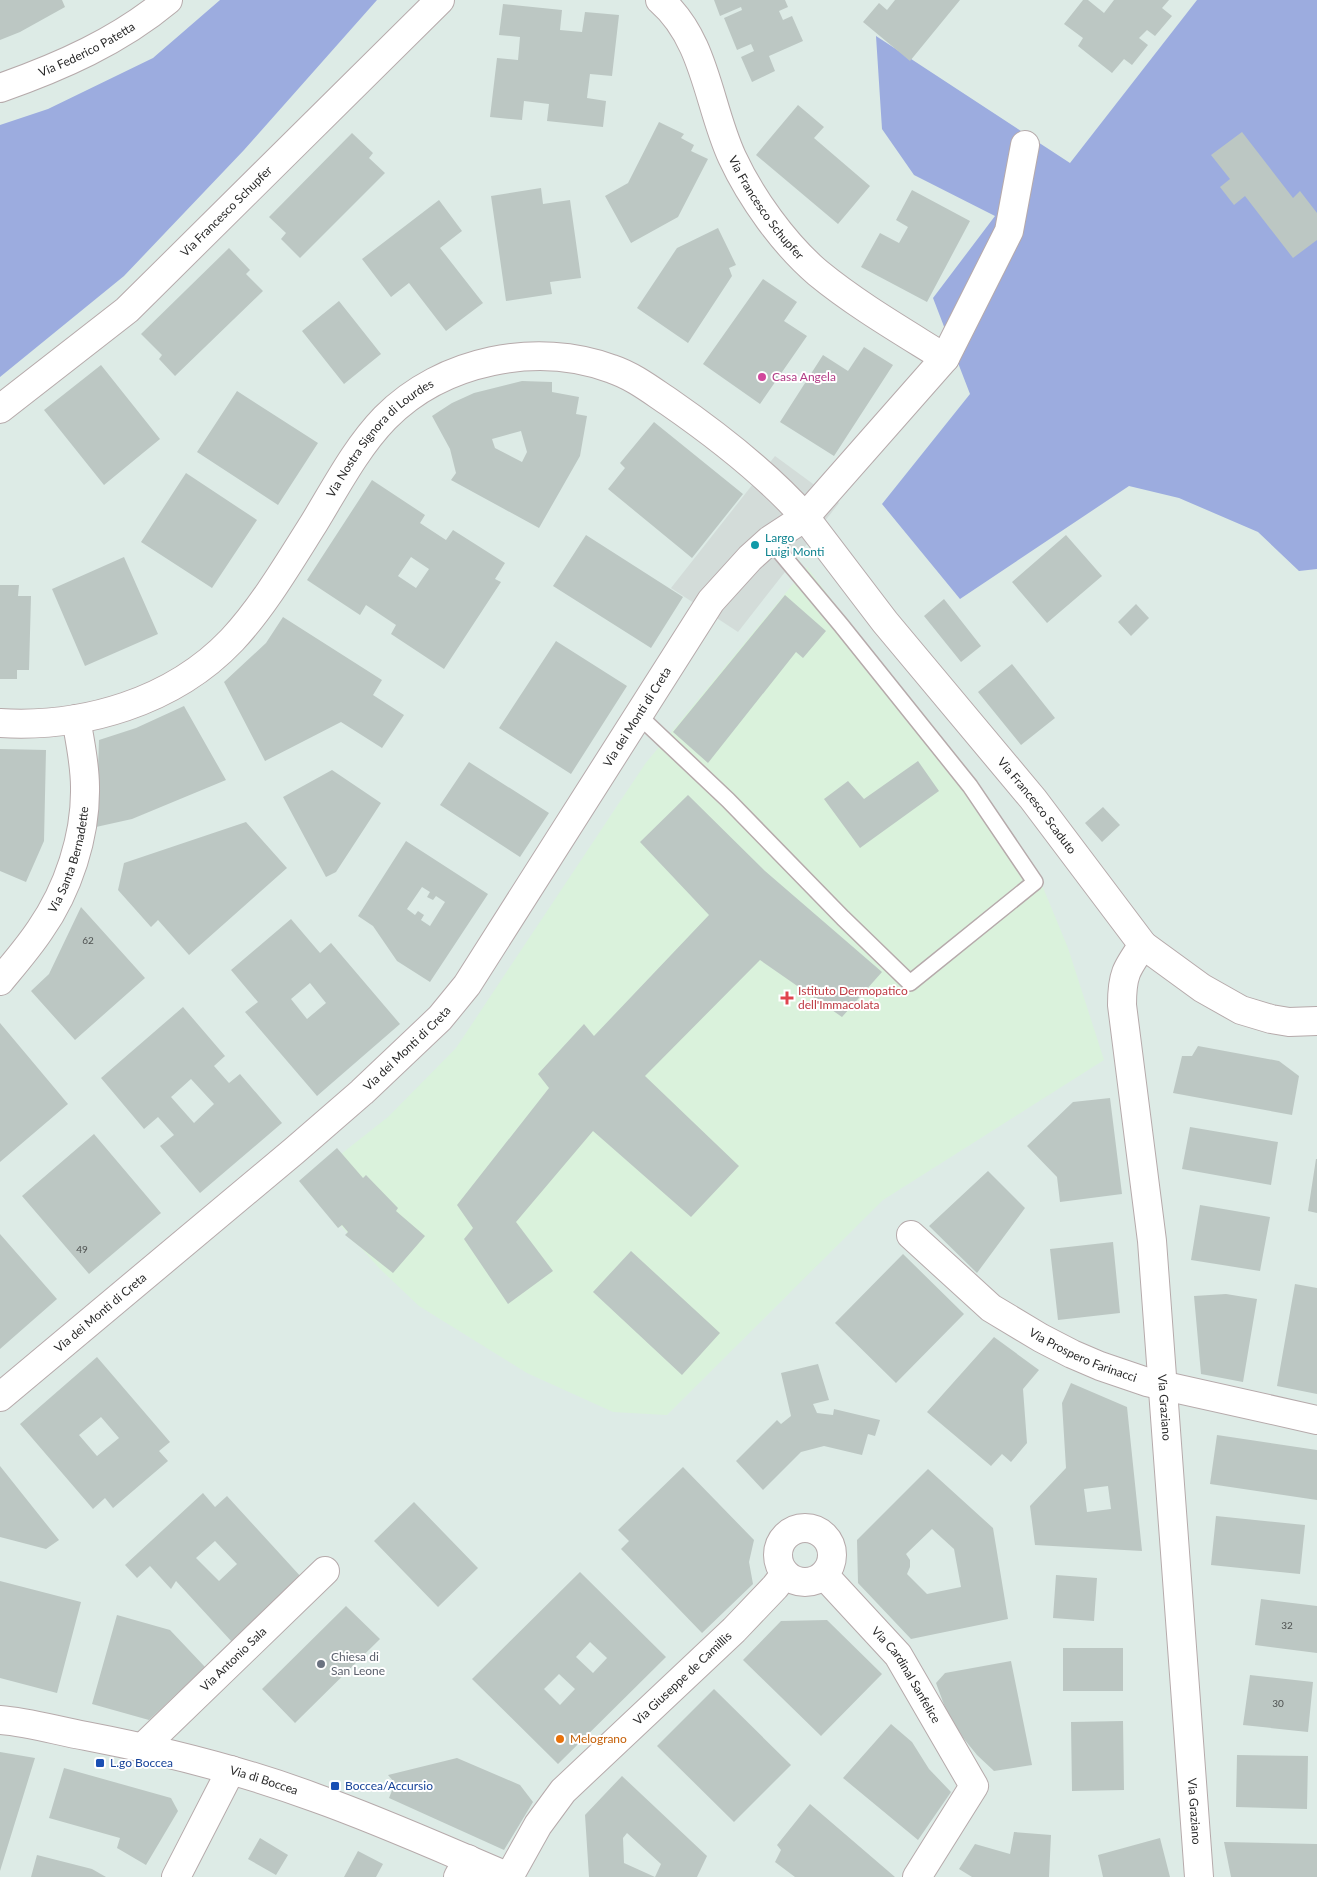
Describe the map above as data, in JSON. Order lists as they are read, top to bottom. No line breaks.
{"streets":{"street":["Via Federico Patetta","Via Francesco Schupfer","Via Nostra Signora di Lourdes","Via dei Monti di Creta","Via Francesco Scaduto","Via Santa Bernadette","Via Prospero Farinacci","Via Graziano","Via Antonio Sala","Via Cardinal Sanfelice","Via Giuseppe de Camillis","Via di Boccea"]},"crossings":[["Via Nostra Signora di Lourdes","Via Francesco Scaduto"],["Via Nostra Signora di Lourdes","Via Santa Bernadette"],["Via Francesco Scaduto","Via Graziano"],["Via Prospero Farinacci","Via Graziano"],["Via Antonio Sala","Via di Boccea"],["Via Cardinal Sanfelice","Via Giuseppe de Camillis"],["Via Giuseppe de Camillis","Via di Boccea"]],"places":{"other":["Casa Angela","Largo Luigi Monti","Chiesa di San Leone","Melograno"],"health":["Istituto Dermopatico dell'Immacolata"],"transit":["L.go Boccea","Boccea/Accursio"]},"house_numbers":["62","49","32","30"]}
